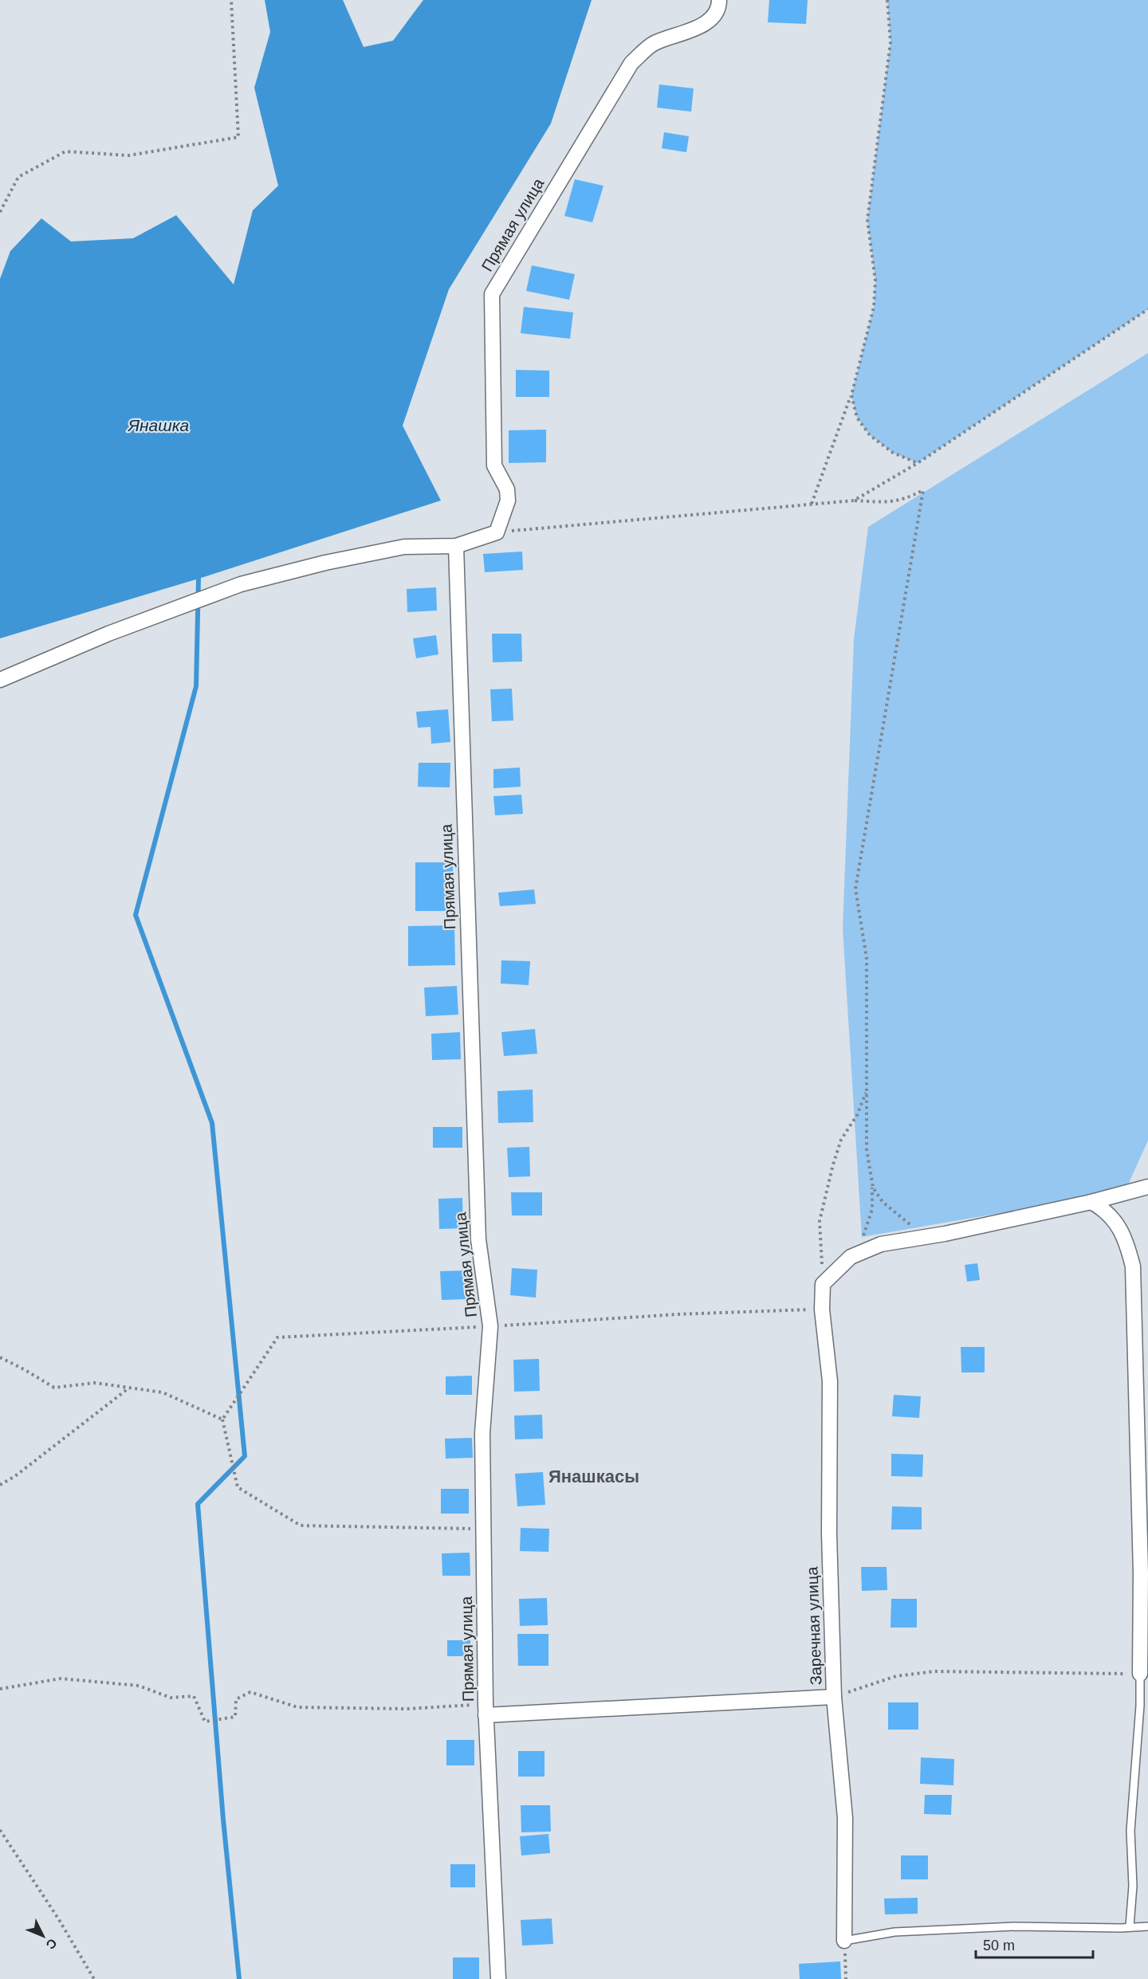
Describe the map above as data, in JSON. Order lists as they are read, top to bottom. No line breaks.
{"streets":{"street":["Прямая улица","Заречная улица"]},"districts":["Янашкасы"],"water":["Янашка"],"scale_bar":"50 m","north":"bottom right"}
